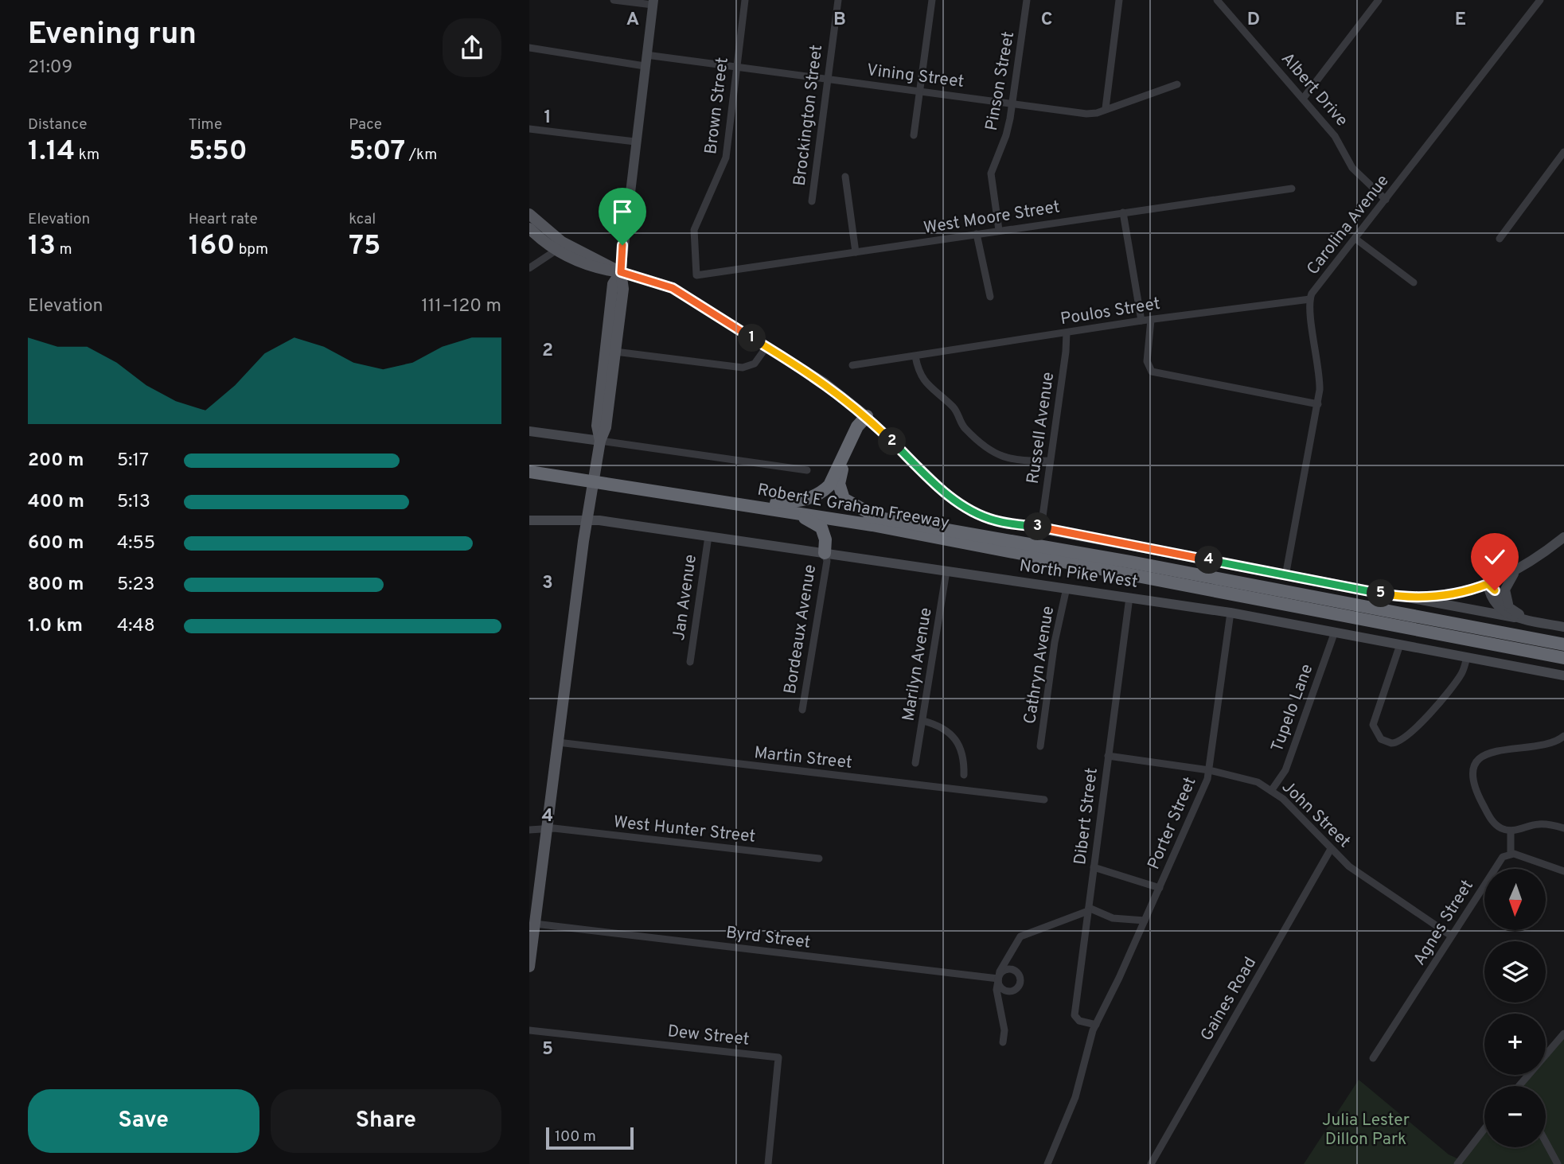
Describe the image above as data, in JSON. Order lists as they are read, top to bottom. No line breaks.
{"streets":{"highway":["Robert E Graham Freeway"],"main road":["North Pike West"],"street":["Vining Street","Pinson Street","Albert Drive","Brown Street","Brockington Street","West Moore Street","Carolina Avenue","Poulos Street","Russell Avenue","Jan Avenue","Bordeaux Avenue","Marilyn Avenue","Cathryn Avenue","Tupelo Lane","Martin Street","John Street","Dibert Street","Porter Street","West Hunter Street","Agnes Street","Byrd Street","Gaines Road","Dew Street"]},"crossings":[["Vining Street","Pinson Street"],["Vining Street","Brown Street"],["Vining Street","Brockington Street"],["Pinson Street","West Moore Street"],["Albert Drive","Carolina Avenue"],["Brown Street","West Moore Street"],["Carolina Avenue","Poulos Street"],["Poulos Street","Russell Avenue"],["North Pike West","Jan Avenue"],["North Pike West","Bordeaux Avenue"],["North Pike West","Marilyn Avenue"],["North Pike West","Cathryn Avenue"],["North Pike West","Tupelo Lane"],["North Pike West","Dibert Street"],["North Pike West","Porter Street"],["Tupelo Lane","John Street"],["John Street","Dibert Street"],["John Street","Porter Street"],["John Street","Agnes Street"],["John Street","Gaines Road"],["Dibert Street","Porter Street"]],"parks":["Julia Lester Dillon Park"],"scale_bar":"100 m","north":"bottom","page":{"heading":["Evening run","21:09"],"stats":[["Distance","1.14 km"],["Time","5:50"],["Pace","5:07 /km"],["Elevation","13 m"],["Heart rate","160 bpm"],["kcal","75"]],"chart":["Elevation","111–120 m"],"pins":["1","2","3","4","5"],"list":[{"name":"200 m","note":"5:17"},{"name":"400 m","note":"5:13"},{"name":"600 m","note":"4:55"},{"name":"800 m","note":"5:23"},{"name":"1.0 km","note":"4:48"}],"map_buttons":["+","−"],"buttons":["Save","Share"],"scale":"100 m"},"grid":{"columns":["A","B","C","D","E"],"rows":["1","2","3","4","5"]}}
